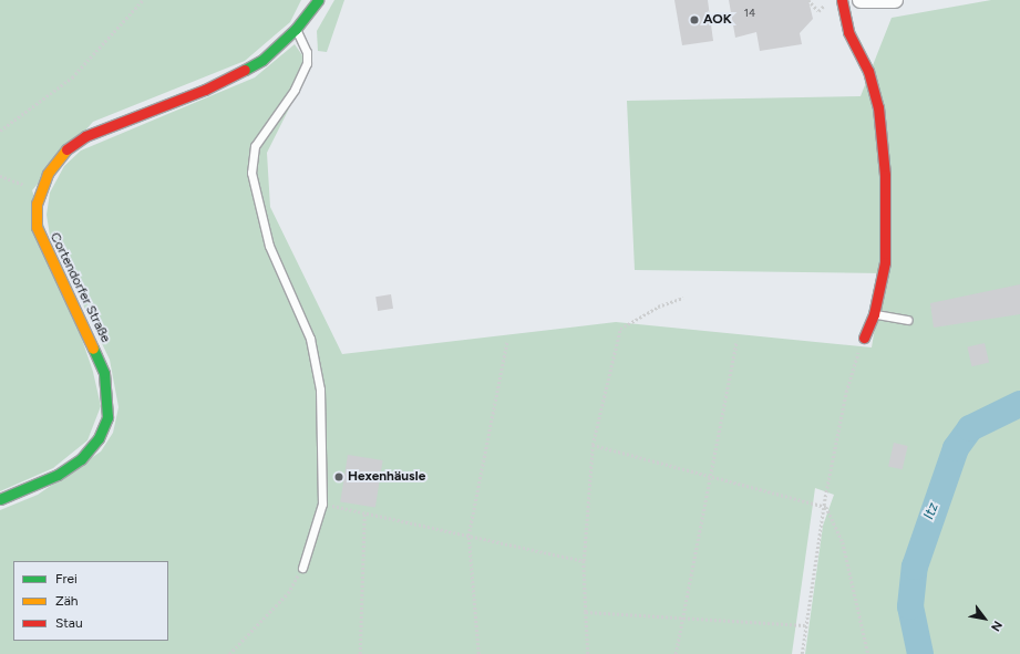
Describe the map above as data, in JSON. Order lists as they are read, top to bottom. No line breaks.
{"streets":{"street":["Cortendorfer Straße"]},"water":["Itz"],"places":["AOK","Hexenhäusle"],"house_numbers":["14"],"legend":["Frei","Zäh","Stau"],"north":"bottom right"}
